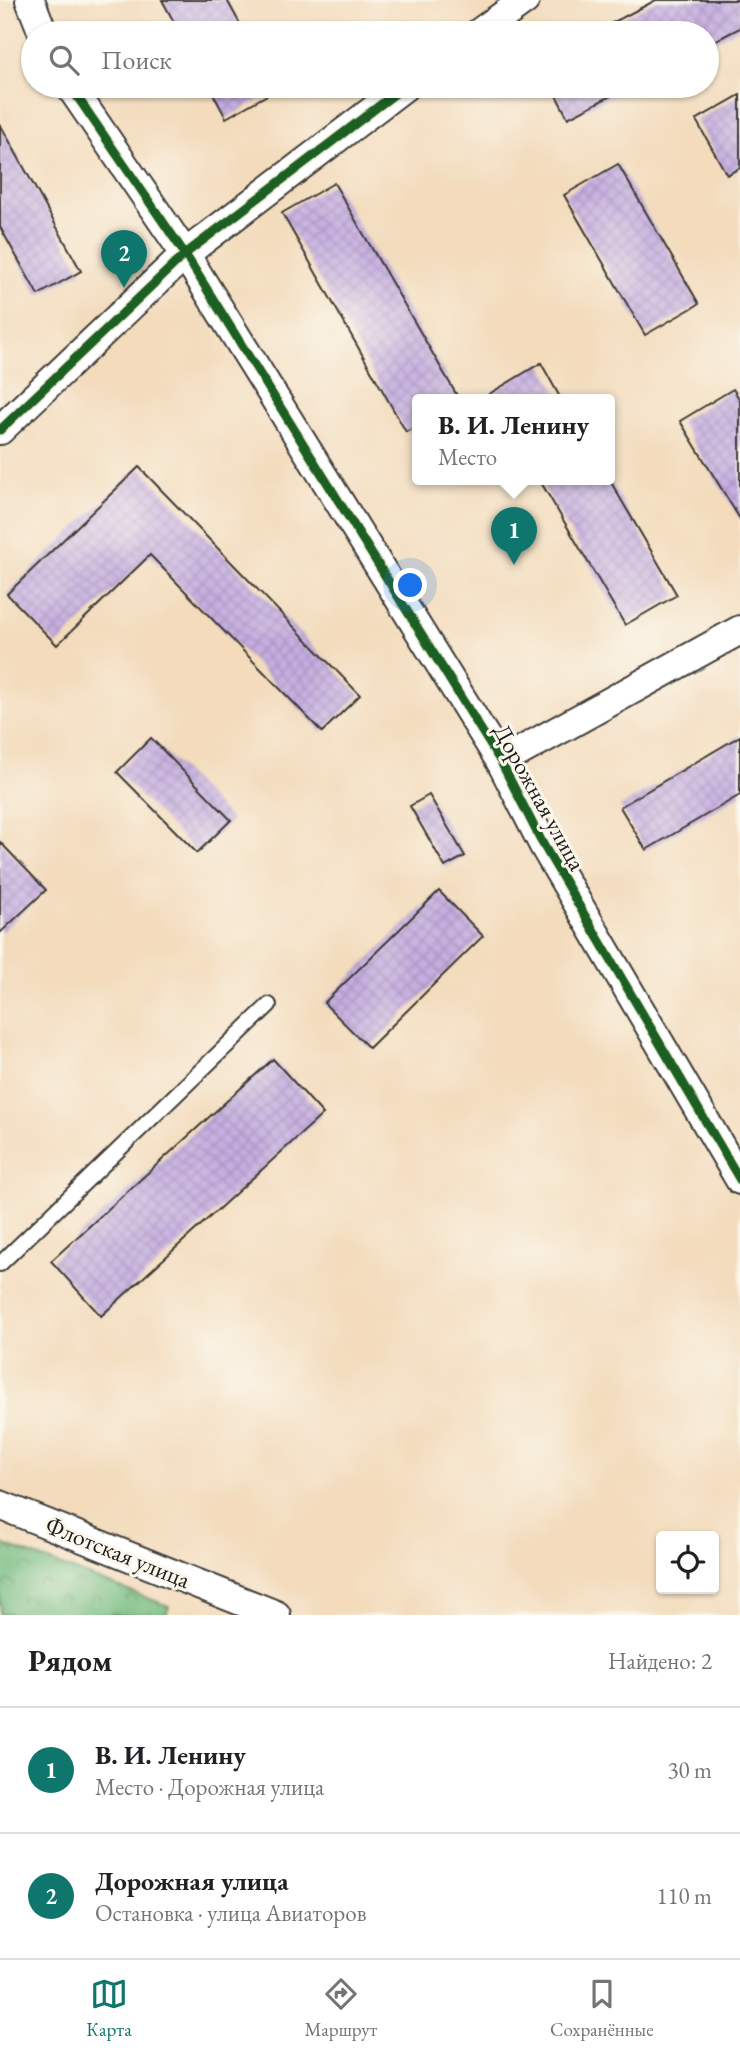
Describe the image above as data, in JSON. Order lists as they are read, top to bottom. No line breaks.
{"streets":{"street":["Дорожная улица","Флотская улица"]},"page":{"search":"Поиск","pins":["2","1"],"popup":["В. И. Ленину","Место"],"heading":["Рядом","Найдено: 2"],"list":[{"mark":"1","name":"В. И. Ленину","note":"Место · Дорожная улица","value":"30 m"},{"mark":"2","name":"Дорожная улица","note":"Остановка · улица Авиаторов","value":"110 m"}],"nav":["Карта","Маршрут","Сохранённые"]}}
